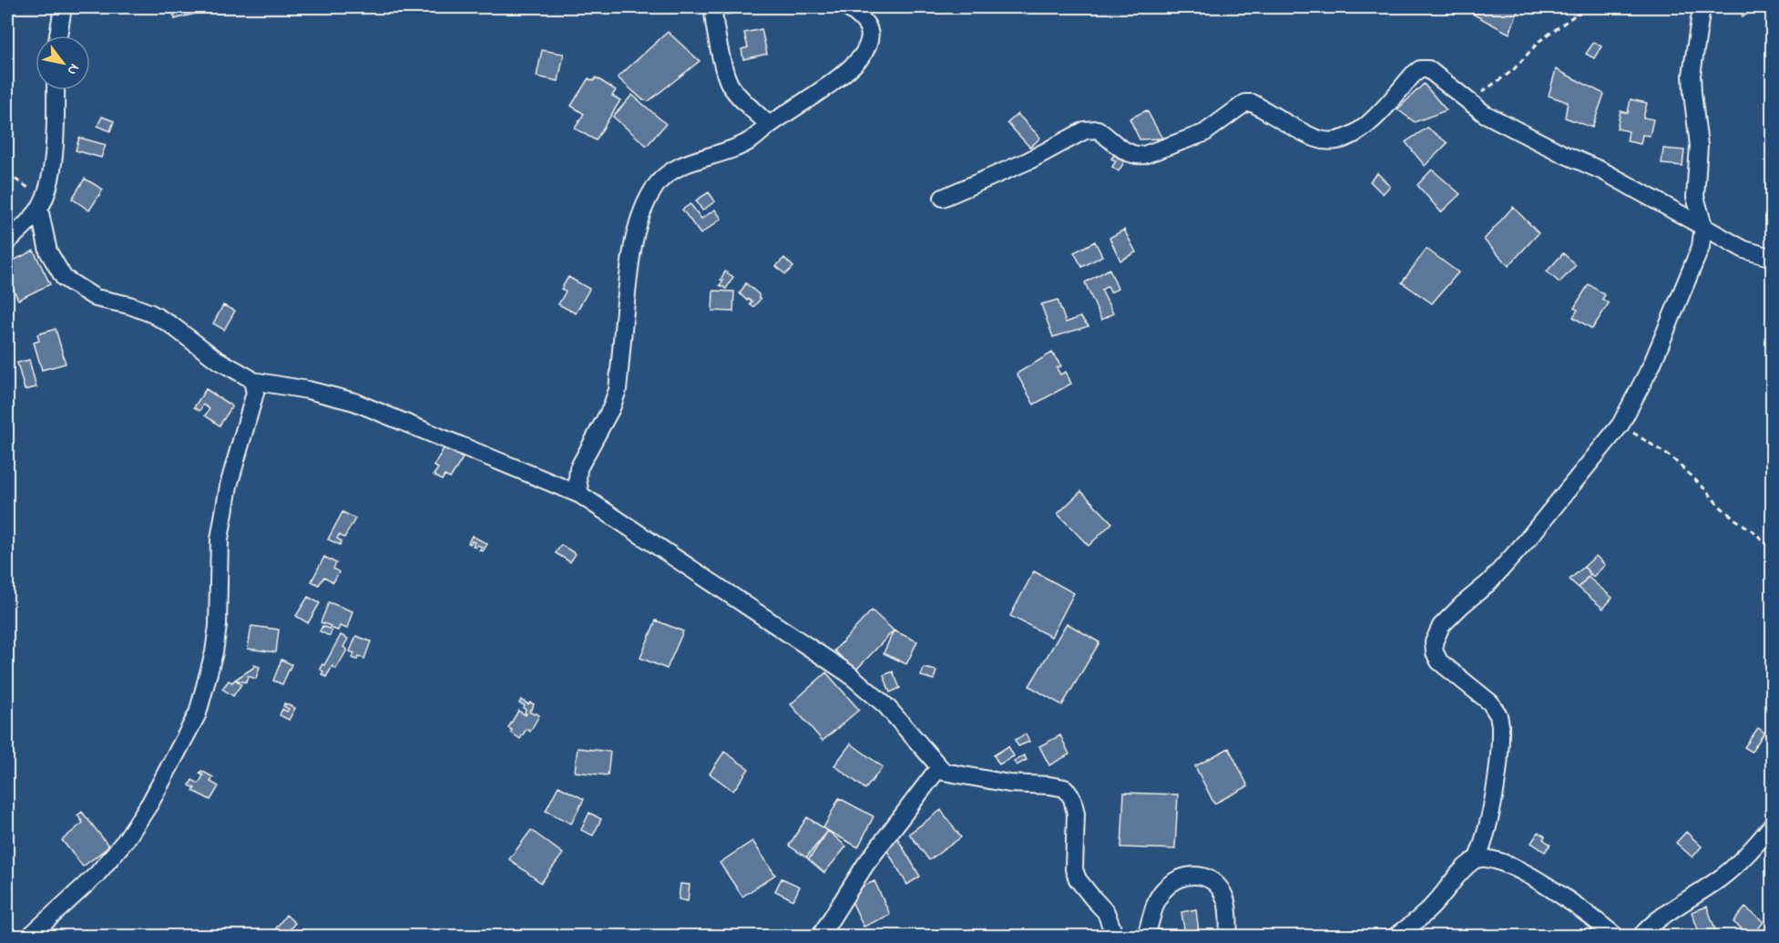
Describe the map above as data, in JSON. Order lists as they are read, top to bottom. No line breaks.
{"north":"bottom right"}
